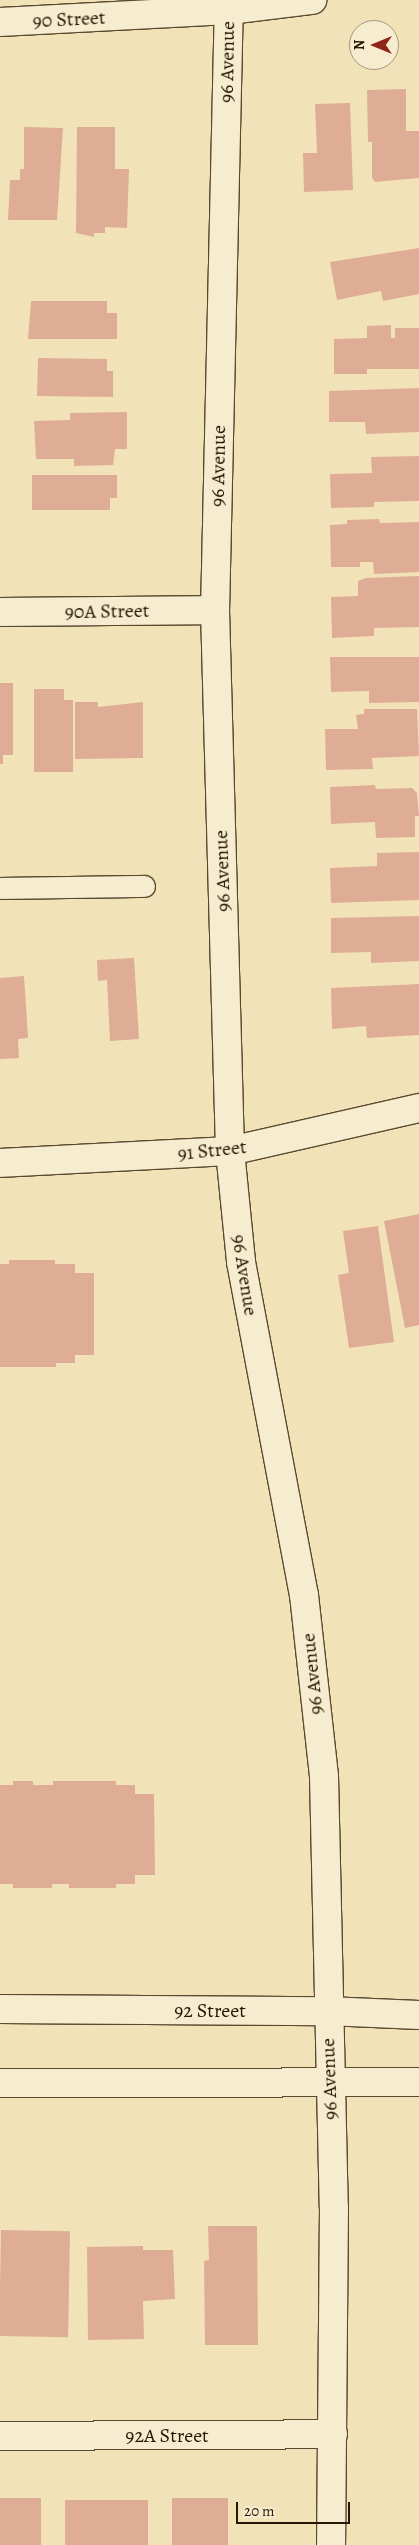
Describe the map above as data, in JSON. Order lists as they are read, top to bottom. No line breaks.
{"streets":{"street":["90 Street","96 Avenue","90A Street","91 Street","92 Street","92A Street"]},"crossings":[["90 Street","96 Avenue"],["96 Avenue","90A Street"],["96 Avenue","91 Street"],["96 Avenue","92 Street"],["96 Avenue","92A Street"]],"scale_bar":"20 m","north":"left"}
